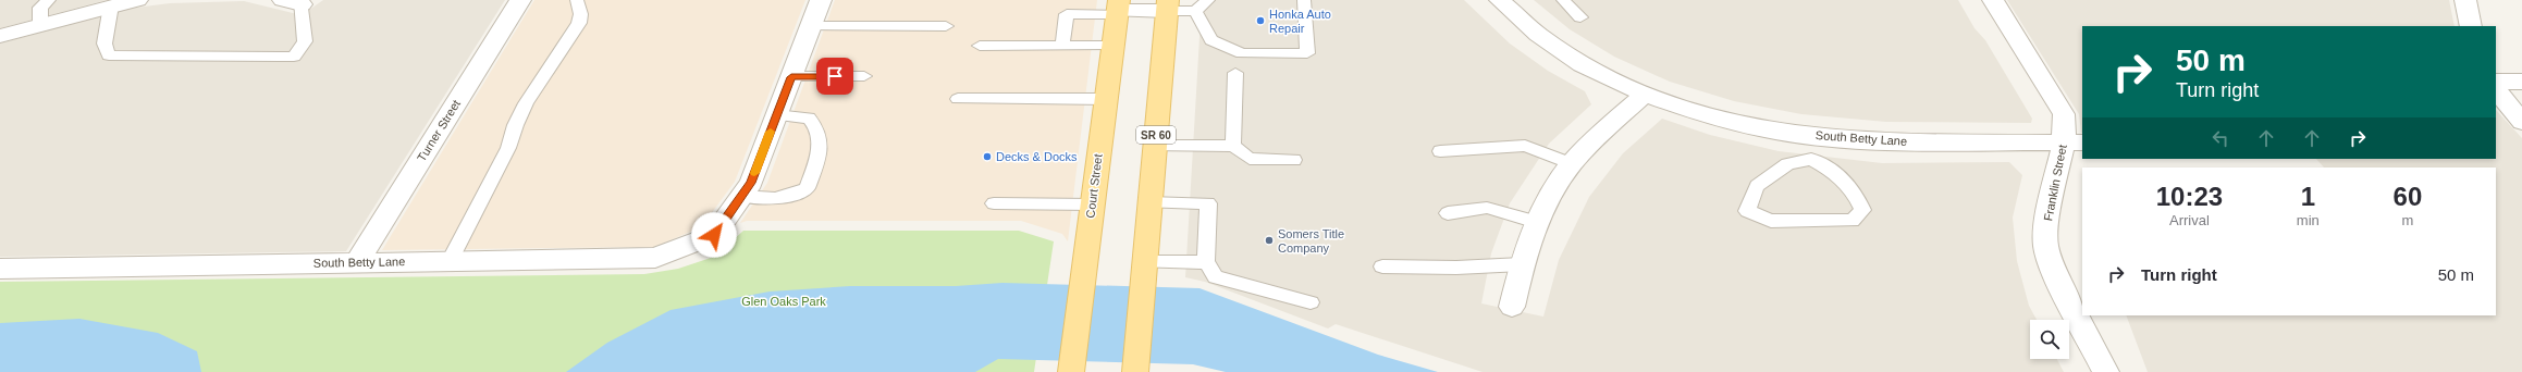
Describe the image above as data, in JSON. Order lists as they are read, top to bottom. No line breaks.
{"streets":{"main road":["SR 60","Court Street"],"street":["Turner Street","South Betty Lane","Franklin Street"]},"crossings":[["Turner Street","South Betty Lane"],["South Betty Lane","Franklin Street"]],"parks":["Glen Oaks Park"],"places":["Honka Auto Repair","Decks & Docks","Somers Title Company"],"page":{"turn":["50 m","Turn right"],"eta":["10:23","Arrival","1","min","60","m"],"list":[{"name":"Turn right","value":"50 m"}]}}
